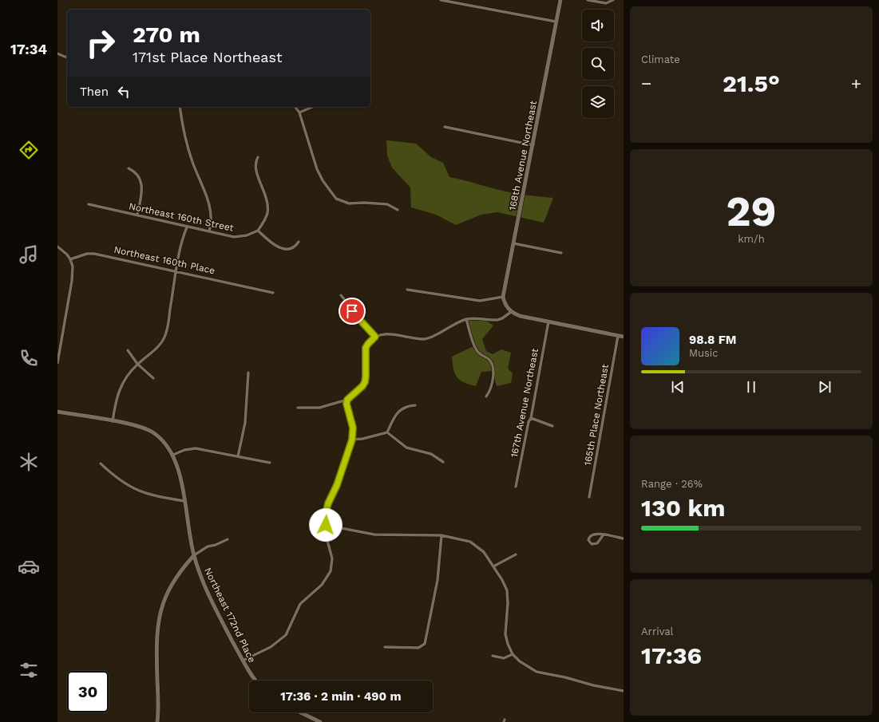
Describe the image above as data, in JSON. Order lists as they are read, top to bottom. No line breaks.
{"streets":{"street":["168th Avenue Northeast","Northeast 160th Street","Northeast 160th Place","167th Avenue Northeast","165th Place Northeast","Northeast 172nd Place"]},"page":{"tabs":"17:34","tile":["Climate",["29","km/h"],["Range · 26%","130 km"],["Arrival","17:36"]],"turn":["270 m","171st Place Northeast"],"heat":["−","21.5°","+"],"then":"Then","song":["98.8 FM","Music"],"limit":"30","trip":"17:36 · 2 min · 490 m"}}
